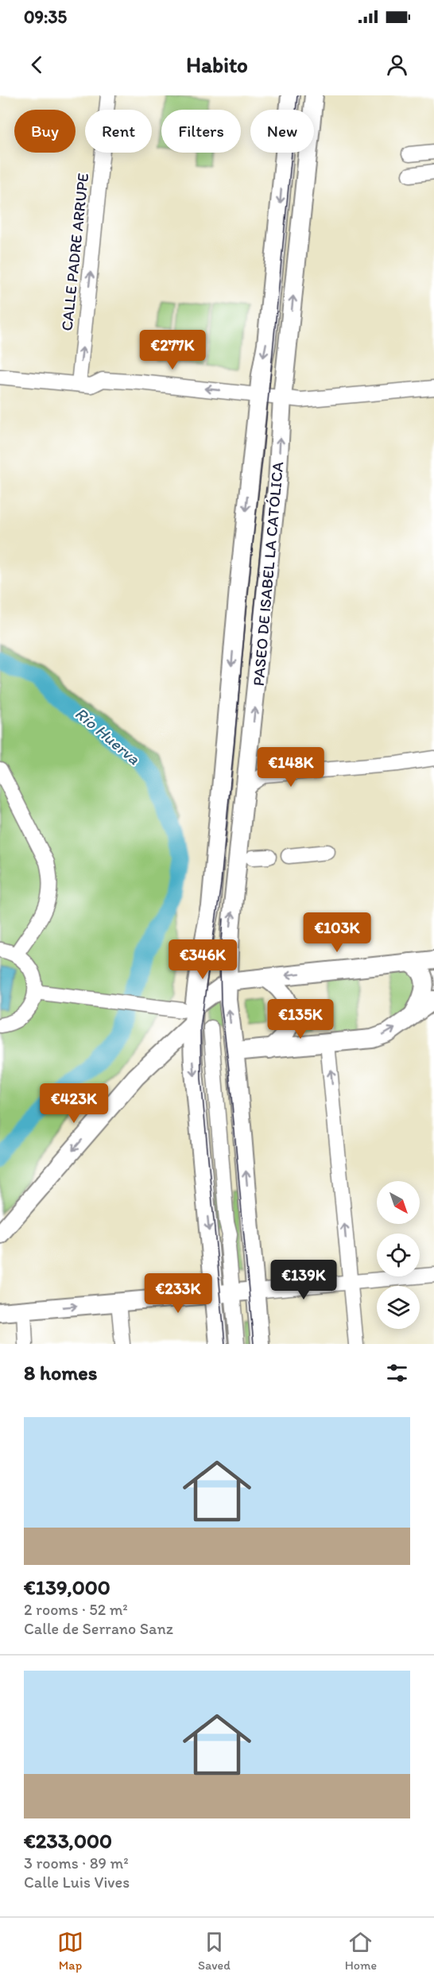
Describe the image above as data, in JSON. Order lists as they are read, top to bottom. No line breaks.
{"streets":{"main road":["PASEO DE ISABEL LA CATÓLICA"],"street":["CALLE PADRE ARRUPE"]},"one_way":["CALLE PADRE ARRUPE"],"water":["Río Huerva"],"north":"bottom right","page":{"status":"09:35","header":"Habito","chip":["Buy","Rent","Filters","New"],"price":["€277K","€148K","€103K","€346K","€135K","€423K","€139K","€233K"],"heading":"8 homes","list":[{"name":"€139,000","note":"2 rooms · 52 m² · Calle de Serrano Sanz"},{"name":"€233,000","note":"3 rooms · 89 m² · Calle Luis Vives"}],"tabs":["Map","Saved","Home"]}}
